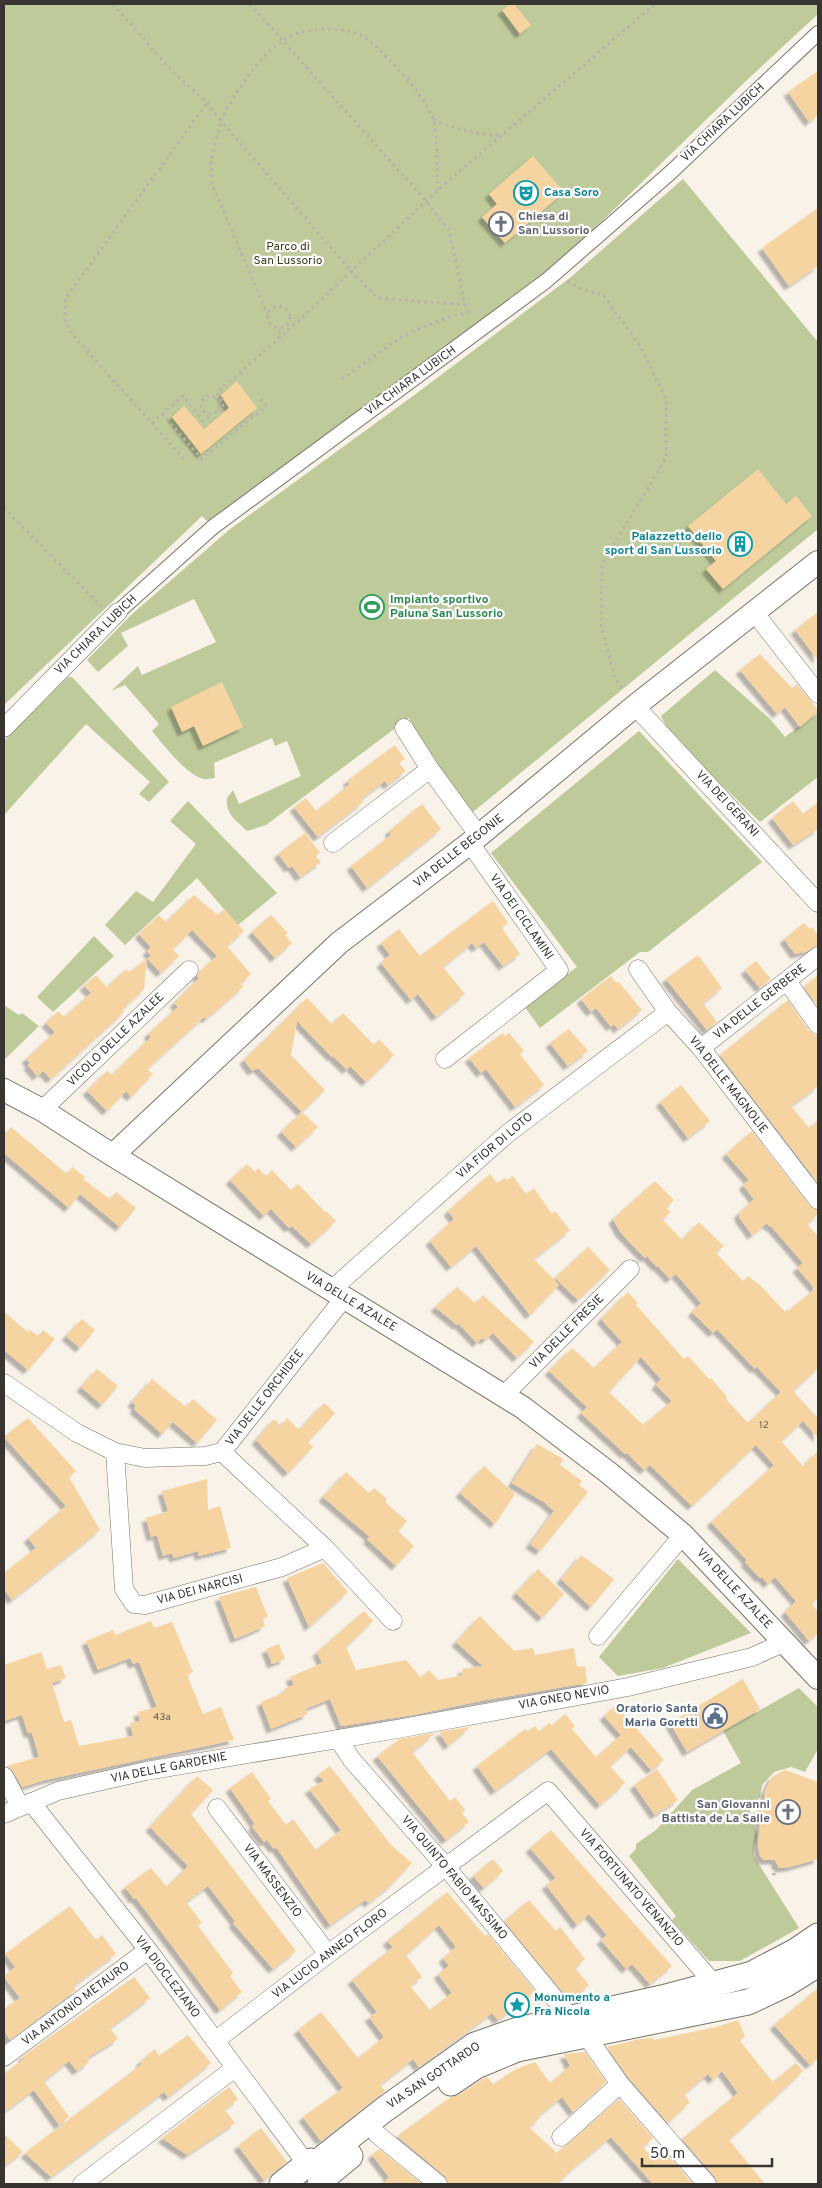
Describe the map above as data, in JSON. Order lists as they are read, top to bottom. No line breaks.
{"streets":{"main road":["VIA SAN GOTTARDO"],"street":["VIA CHIARA LUBICH","VIA DEI GERANI","VIA DELLE BEGONIE","VIA DEI CICLAMINI","VIA DELLE GERBERE","VICOLO DELLE AZALEE","VIA DELLE MAGNOLIE","VIA FIOR DI LOTO","VIA DELLE AZALEE","VIA DELLE FRESIE","VIA DELLE ORCHIDEE","VIA DEI NARCISI","VIA GNEO NEVIO","VIA DELLE GARDENIE","VIA QUINTO FABIO MASSIMO","VIA MASSENZIO","VIA FORTUNATO VENANZIO","VIA LUCIO ANNEO FLORO","VIA DIOCLEZIANO","VIA ANTONIO METAURO"]},"crossings":[["VIA DEI GERANI","VIA DELLE BEGONIE"],["VIA DELLE BEGONIE","VIA DEI CICLAMINI"],["VIA DELLE BEGONIE","VIA DELLE AZALEE"],["VIA DELLE GERBERE","VIA DELLE MAGNOLIE"],["VICOLO DELLE AZALEE","VIA DELLE AZALEE"],["VIA DELLE MAGNOLIE","VIA FIOR DI LOTO"],["VIA FIOR DI LOTO","VIA DELLE AZALEE"],["VIA FIOR DI LOTO","VIA DELLE ORCHIDEE"],["VIA DELLE AZALEE","VIA DELLE FRESIE"],["VIA DELLE AZALEE","VIA DELLE ORCHIDEE"],["VIA DELLE AZALEE","VIA GNEO NEVIO"],["VIA DELLE ORCHIDEE","VIA DEI NARCISI"],["VIA GNEO NEVIO","VIA DELLE GARDENIE"],["VIA GNEO NEVIO","VIA QUINTO FABIO MASSIMO"],["VIA DELLE GARDENIE","VIA QUINTO FABIO MASSIMO"],["VIA DELLE GARDENIE","VIA DIOCLEZIANO"],["VIA QUINTO FABIO MASSIMO","VIA LUCIO ANNEO FLORO"],["VIA QUINTO FABIO MASSIMO","VIA SAN GOTTARDO"],["VIA MASSENZIO","VIA LUCIO ANNEO FLORO"],["VIA FORTUNATO VENANZIO","VIA LUCIO ANNEO FLORO"],["VIA FORTUNATO VENANZIO","VIA SAN GOTTARDO"],["VIA LUCIO ANNEO FLORO","VIA DIOCLEZIANO"],["VIA DIOCLEZIANO","VIA ANTONIO METAURO"],["VIA DIOCLEZIANO","VIA SAN GOTTARDO"]],"parks":["Parco di San Lussorio"],"places":{"theatre":["Casa Soro"],"church":["Chiesa di San Lussorio","San Giovanni Battista de La Salle"],"building":["Palazzetto dello sport di San Lussorio"],"sports":["Impianto sportivo Paluna San Lussorio"],"public building":["Oratorio Santa Maria Goretti"],"place":["Monumento a Fra Nicola"]},"house_numbers":["12","43a"],"scale_bar":"50 m"}
